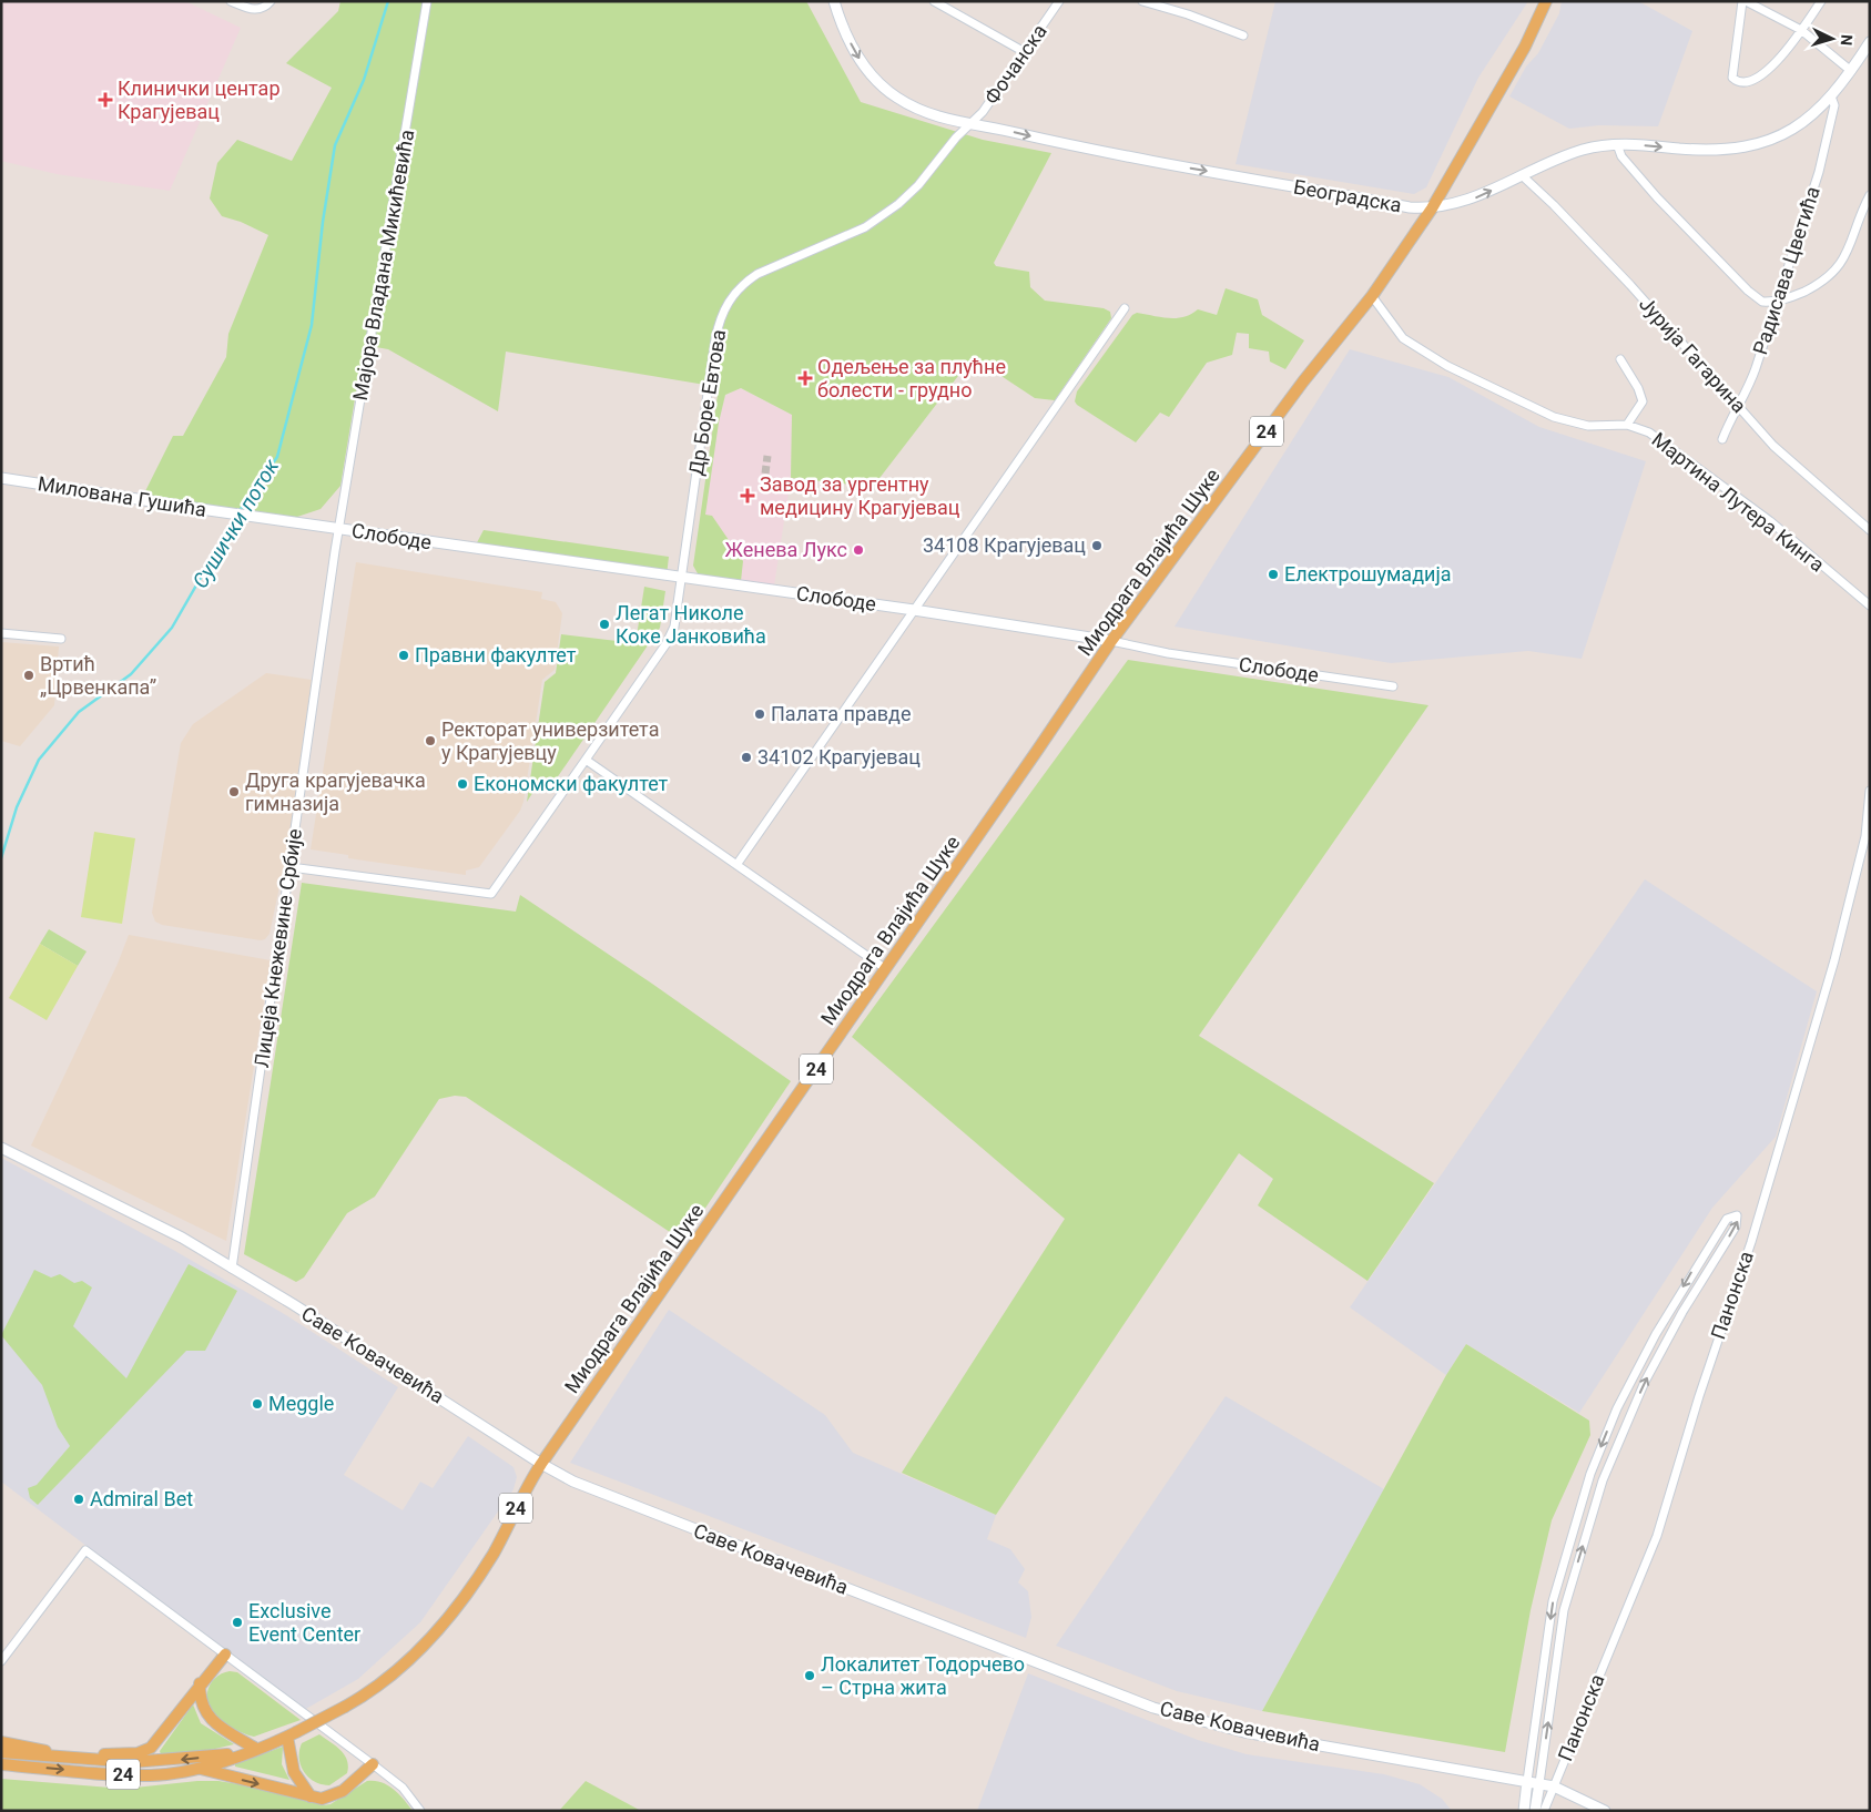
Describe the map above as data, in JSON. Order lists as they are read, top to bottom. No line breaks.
{"streets":{"main road":["24","Миодрага Влајића Шуке"],"street":["Фочанска","Београдска","Мајора Владана Микићевића","Радисава Цветића","Јурија Гагарина","Др Боре Евтова","Милована Гушића","Мартина Лутера Кинга","Слободе","Лицеја Кнежевине Србије","Панонска","Саве Ковачевића"]},"crossings":[["Фочанска","Београдска"],["Фочанска","Др Боре Евтова"],["Београдска","Радисава Цветића"],["Београдска","Јурија Гагарина"],["Београдска","Др Боре Евтова"],["Београдска","24"],["Београдска","Миодрага Влајића Шуке"],["Мајора Владана Микићевића","Слободе"],["Мајора Владана Микићевића","Лицеја Кнежевине Србије"],["Радисава Цветића","Јурија Гагарина"],["Др Боре Евтова","Слободе"],["Др Боре Евтова","Лицеја Кнежевине Србије"],["24","Миодрага Влајића Шуке"],["Милована Гушића","Слободе"],["Мартина Лутера Кинга","Миодрага Влајића Шуке"],["Слободе","Миодрага Влајића Шуке"],["Слободе","Лицеја Кнежевине Србије"],["Миодрага Влајића Шуке","Саве Ковачевића"],["Лицеја Кнежевине Србије","Саве Ковачевића"],["Панонска","Саве Ковачевића"]],"one_way":["Београдска"],"water":["Сушички поток"],"places":{"health":["Клинички центар Крагујевац","Одељење за плућне болести - грудно","Завод за ургентну медицину Крагујевац"],"other":["34108 Крагујевац","Женева Лукс","Електрошумадија","Легат Николе Коке Јанковића","Правни факултет","Вртић „Црвенкапа”","Палата правде","Ректорат универзитета у Крагујевцу","34102 Крагујевац","Економски факултет","Друга крагујевачка гимназија","Meggle","Admiral Bet","Exclusive Event Center","Локалитет Тодорчево – Стрна жита"]},"north":"right"}
